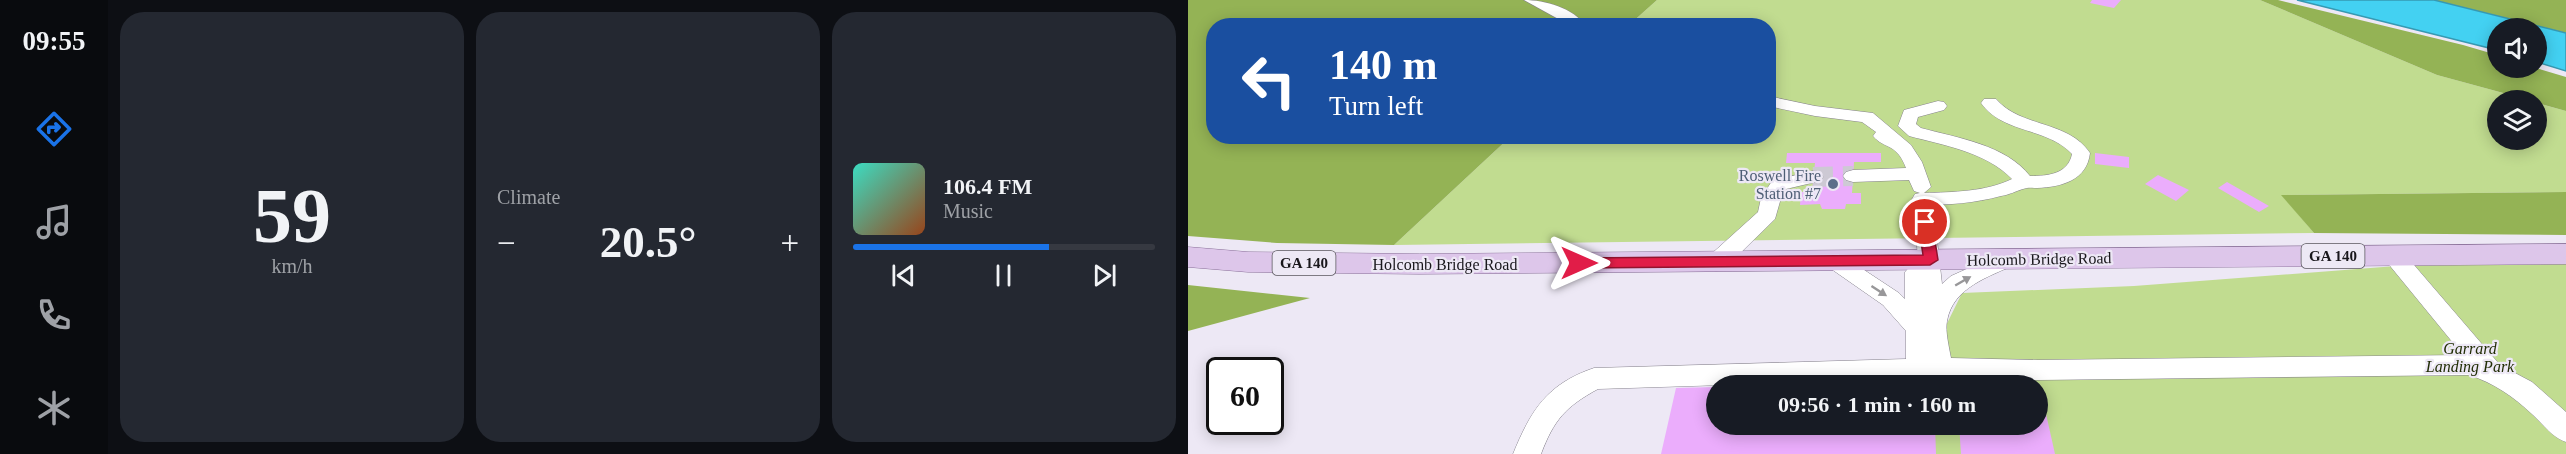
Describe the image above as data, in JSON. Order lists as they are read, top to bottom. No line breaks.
{"streets":{"main road":["GA 140","Holcomb Bridge Road"]},"parks":["Garrard Landing Park"],"places":["Roswell Fire Station #7"],"page":{"tabs":"09:55","tile":[["59","km/h"],"Climate"],"turn":["140 m","Turn left"],"song":["106.4 FM","Music"],"heat":["−","20.5°","+"],"limit":"60","trip":"09:56 · 1 min · 160 m"}}
